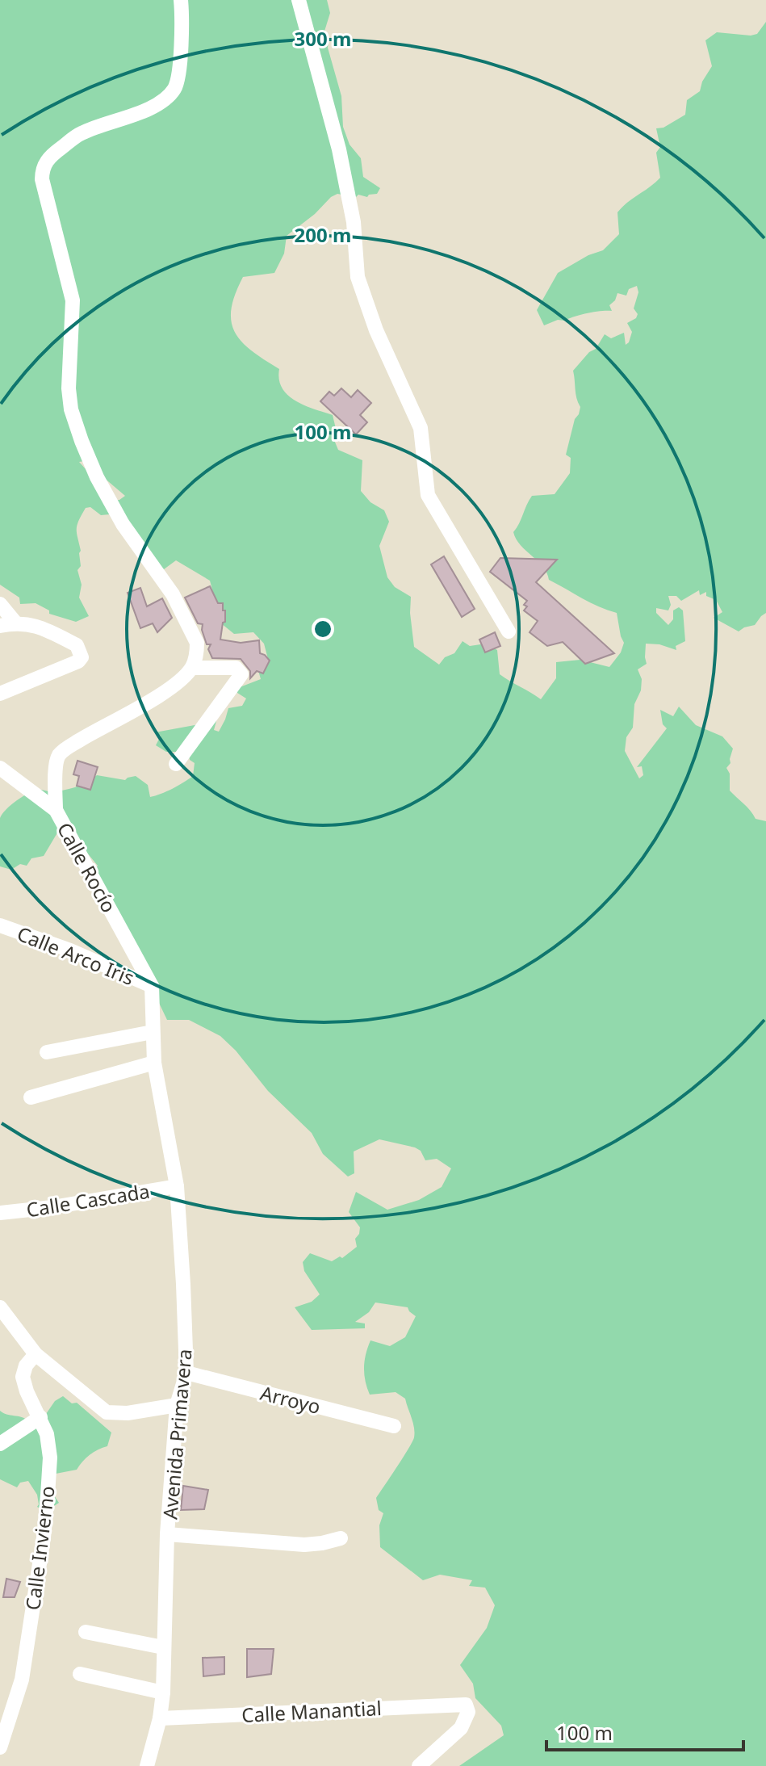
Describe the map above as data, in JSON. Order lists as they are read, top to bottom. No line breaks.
{"streets":{"street":["Calle Rocío","Calle Arco Iris","Calle Cascada","Arroyo","Avenida Primavera","Calle Invierno","Calle Manantial"]},"crossings":[["Calle Rocío","Calle Arco Iris"],["Calle Rocío","Avenida Primavera"],["Calle Arco Iris","Avenida Primavera"],["Calle Cascada","Avenida Primavera"],["Arroyo","Avenida Primavera"],["Avenida Primavera","Calle Manantial"]],"scale_bar":"100 m","rings":["300 m","200 m","100 m"]}
